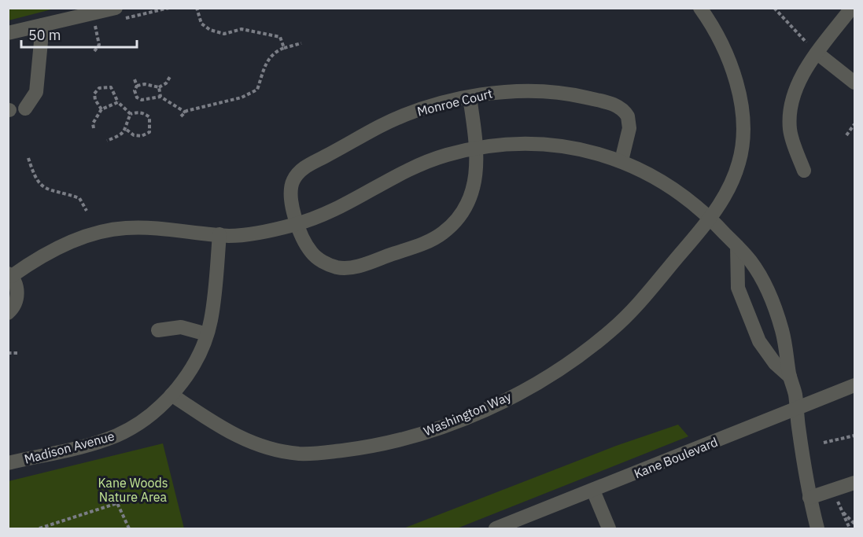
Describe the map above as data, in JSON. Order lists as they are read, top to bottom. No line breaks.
{"streets":{"street":["Monroe Court","Washington Way","Madison Avenue","Kane Boulevard"]},"crossings":[["Washington Way","Madison Avenue"]],"parks":["Kane Woods Nature Area"],"scale_bar":"50 m"}
